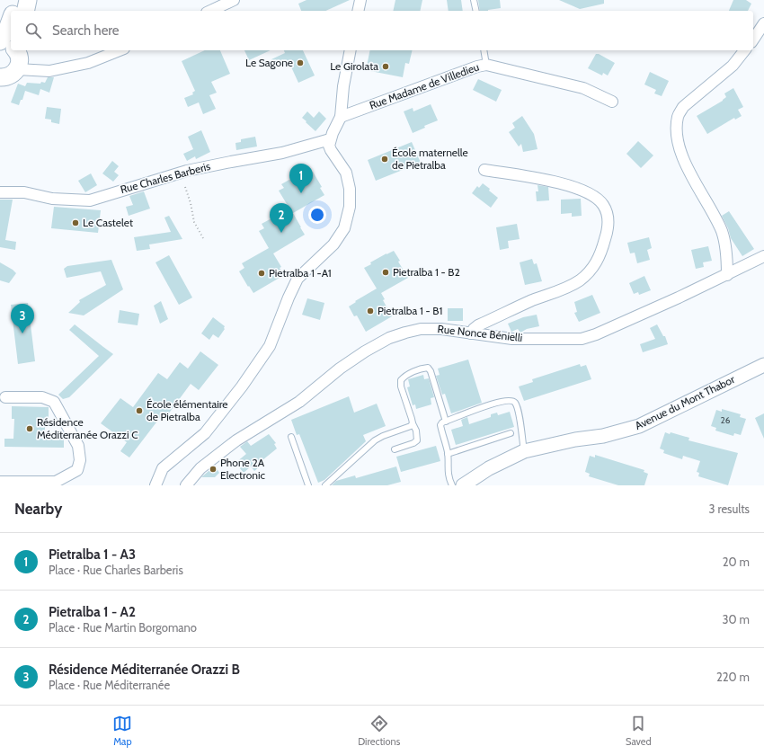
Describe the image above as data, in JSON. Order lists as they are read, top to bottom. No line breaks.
{"streets":{"street":["Rue Madame de Villedieu","Rue Charles Barberis","Rue Nonce Bénielli","Avenue du Mont Thabor"]},"places":["Le Sagone","Le Girolata","École maternelle de Pietralba","Le Castelet","Pietralba 1 - B2","Pietralba 1 -A1","Pietralba 1 - B1","École élémentaire de Pietralba","Résidence Méditerranée Orazzi C","Phone 2A Electronic"],"house_numbers":["26"],"page":{"search":"Search here","pins":["1","2","3"],"heading":["Nearby","3 results"],"list":[{"mark":"1","name":"Pietralba 1 - A3","note":"Place · Rue Charles Barberis","value":"20 m"},{"mark":"2","name":"Pietralba 1 - A2","note":"Place · Rue Martin Borgomano","value":"30 m"},{"mark":"3","name":"Résidence Méditerranée Orazzi B","note":"Place · Rue Méditerranée","value":"220 m"}],"nav":["Map","Directions","Saved"]}}
